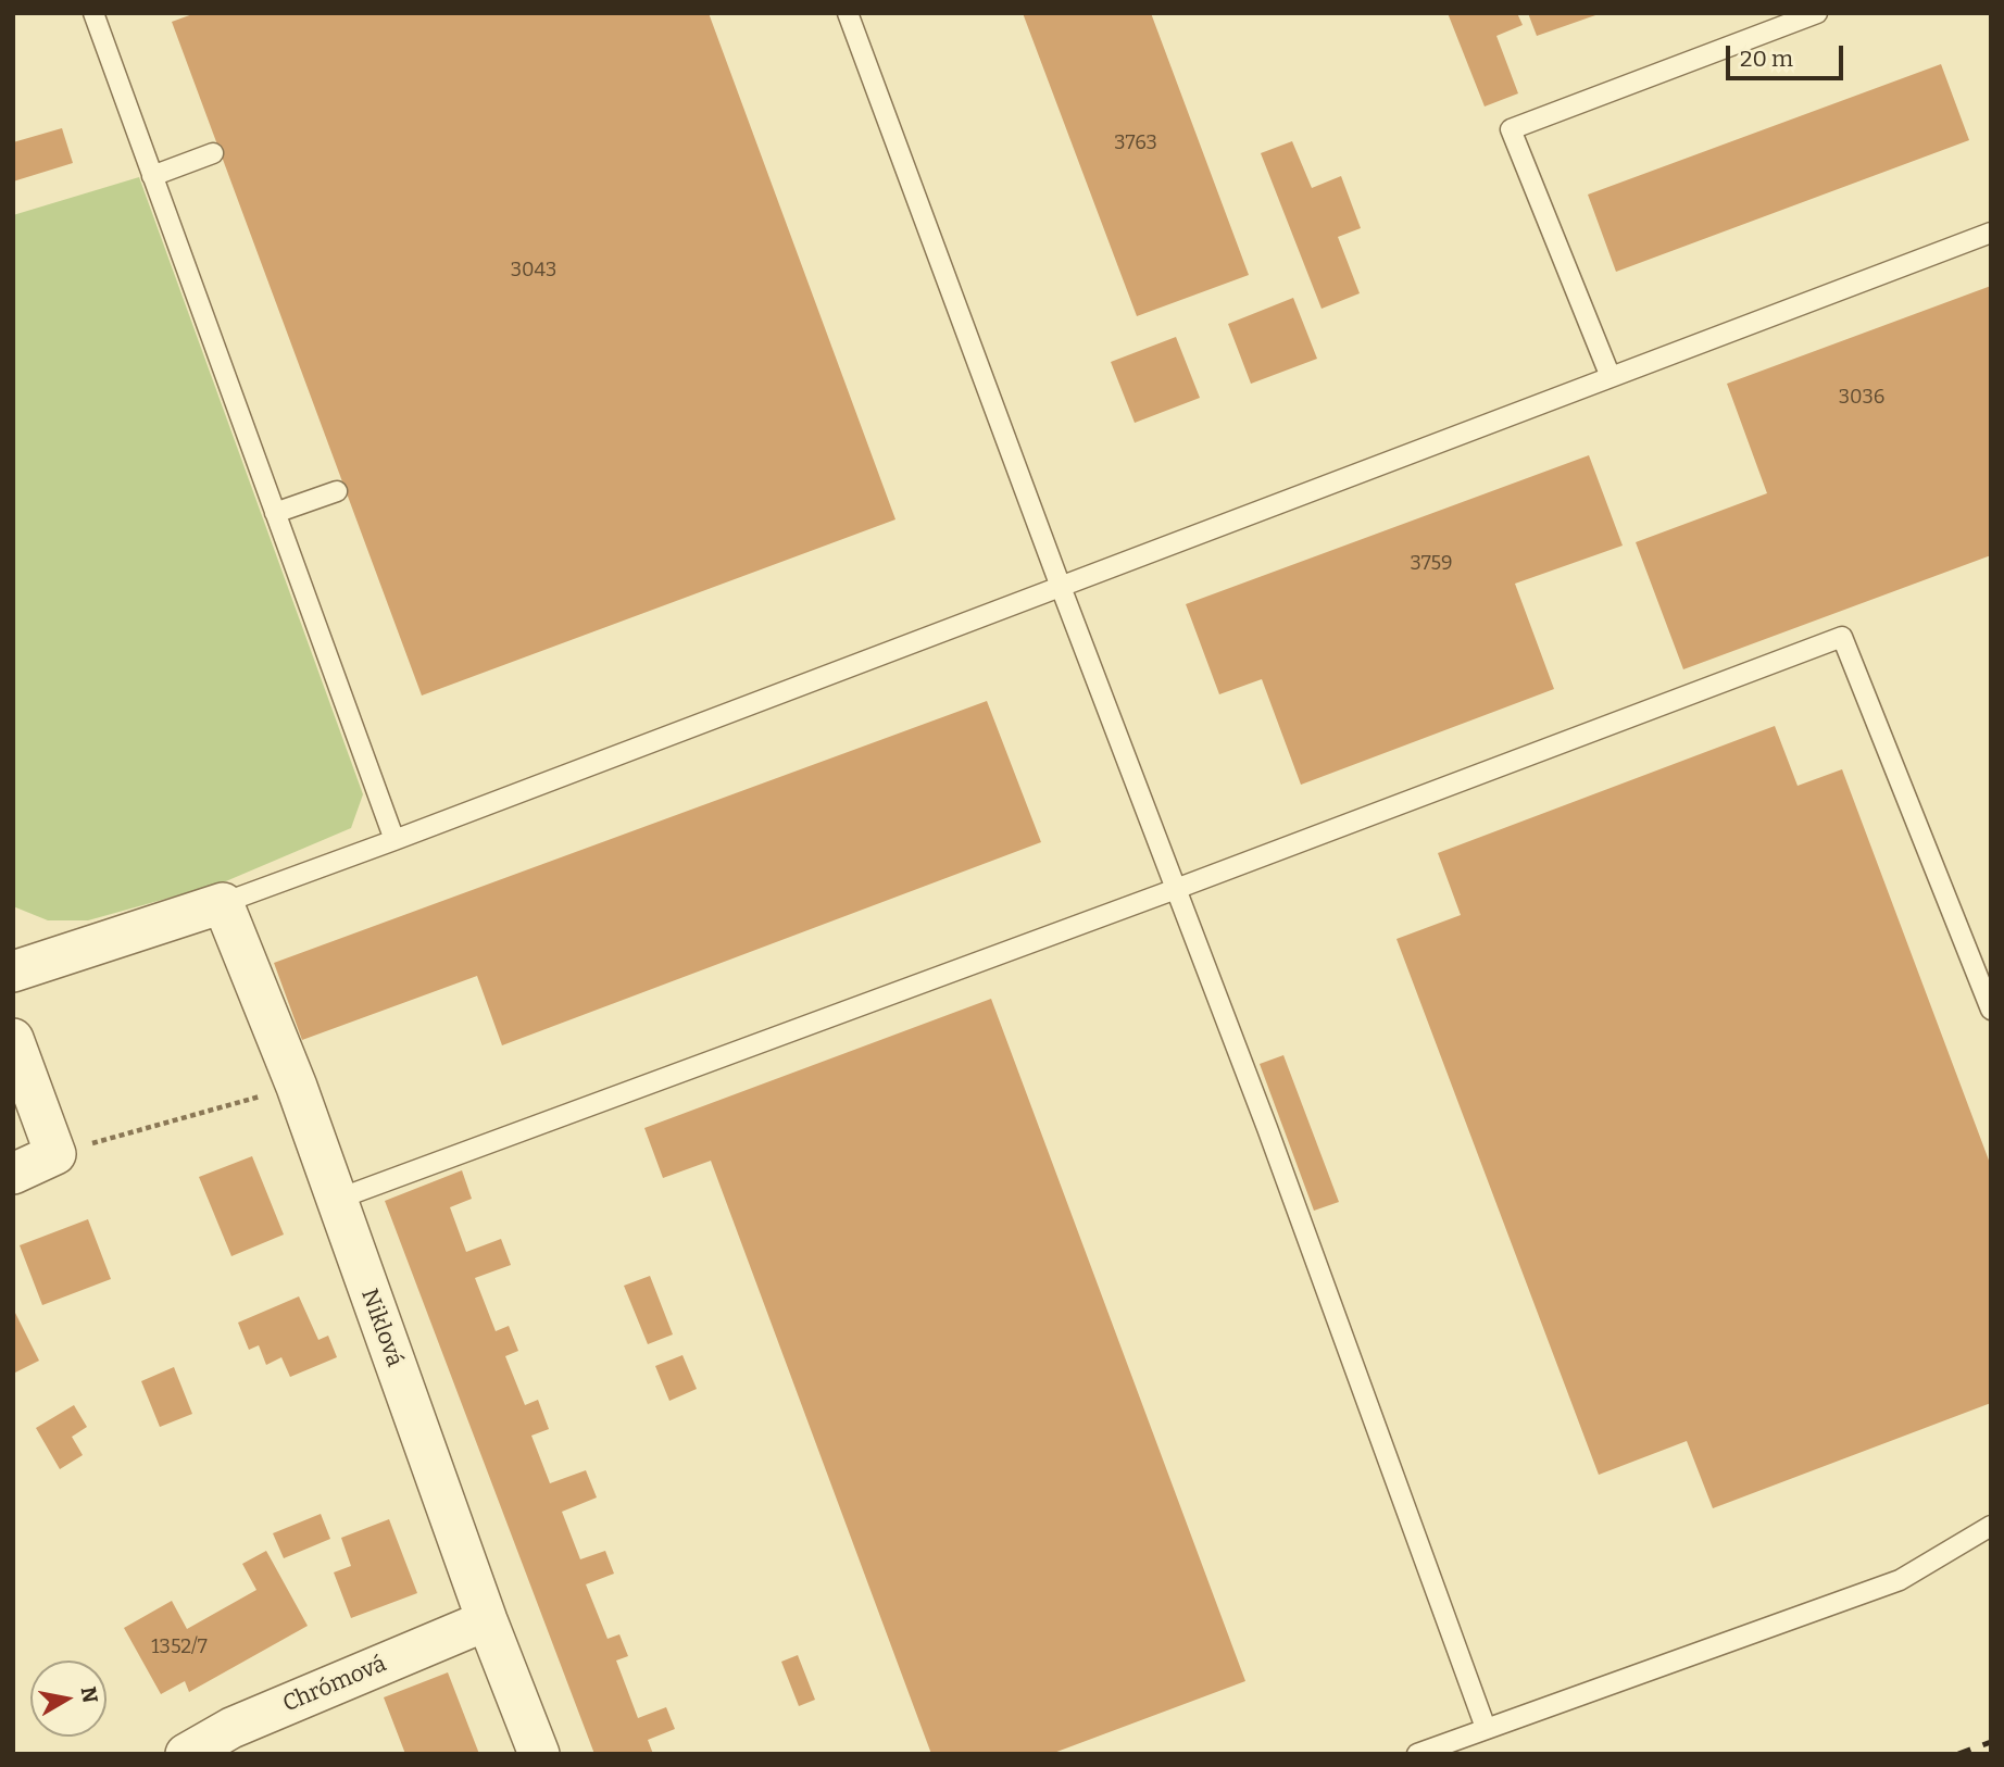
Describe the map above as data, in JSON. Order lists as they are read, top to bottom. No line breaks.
{"streets":{"street":["Niklová","Chrómová"]},"crossings":[["Niklová","Chrómová"]],"house_numbers":["3763","3043","3036","3759","1352/7"],"scale_bar":"20 m","north":"right"}
